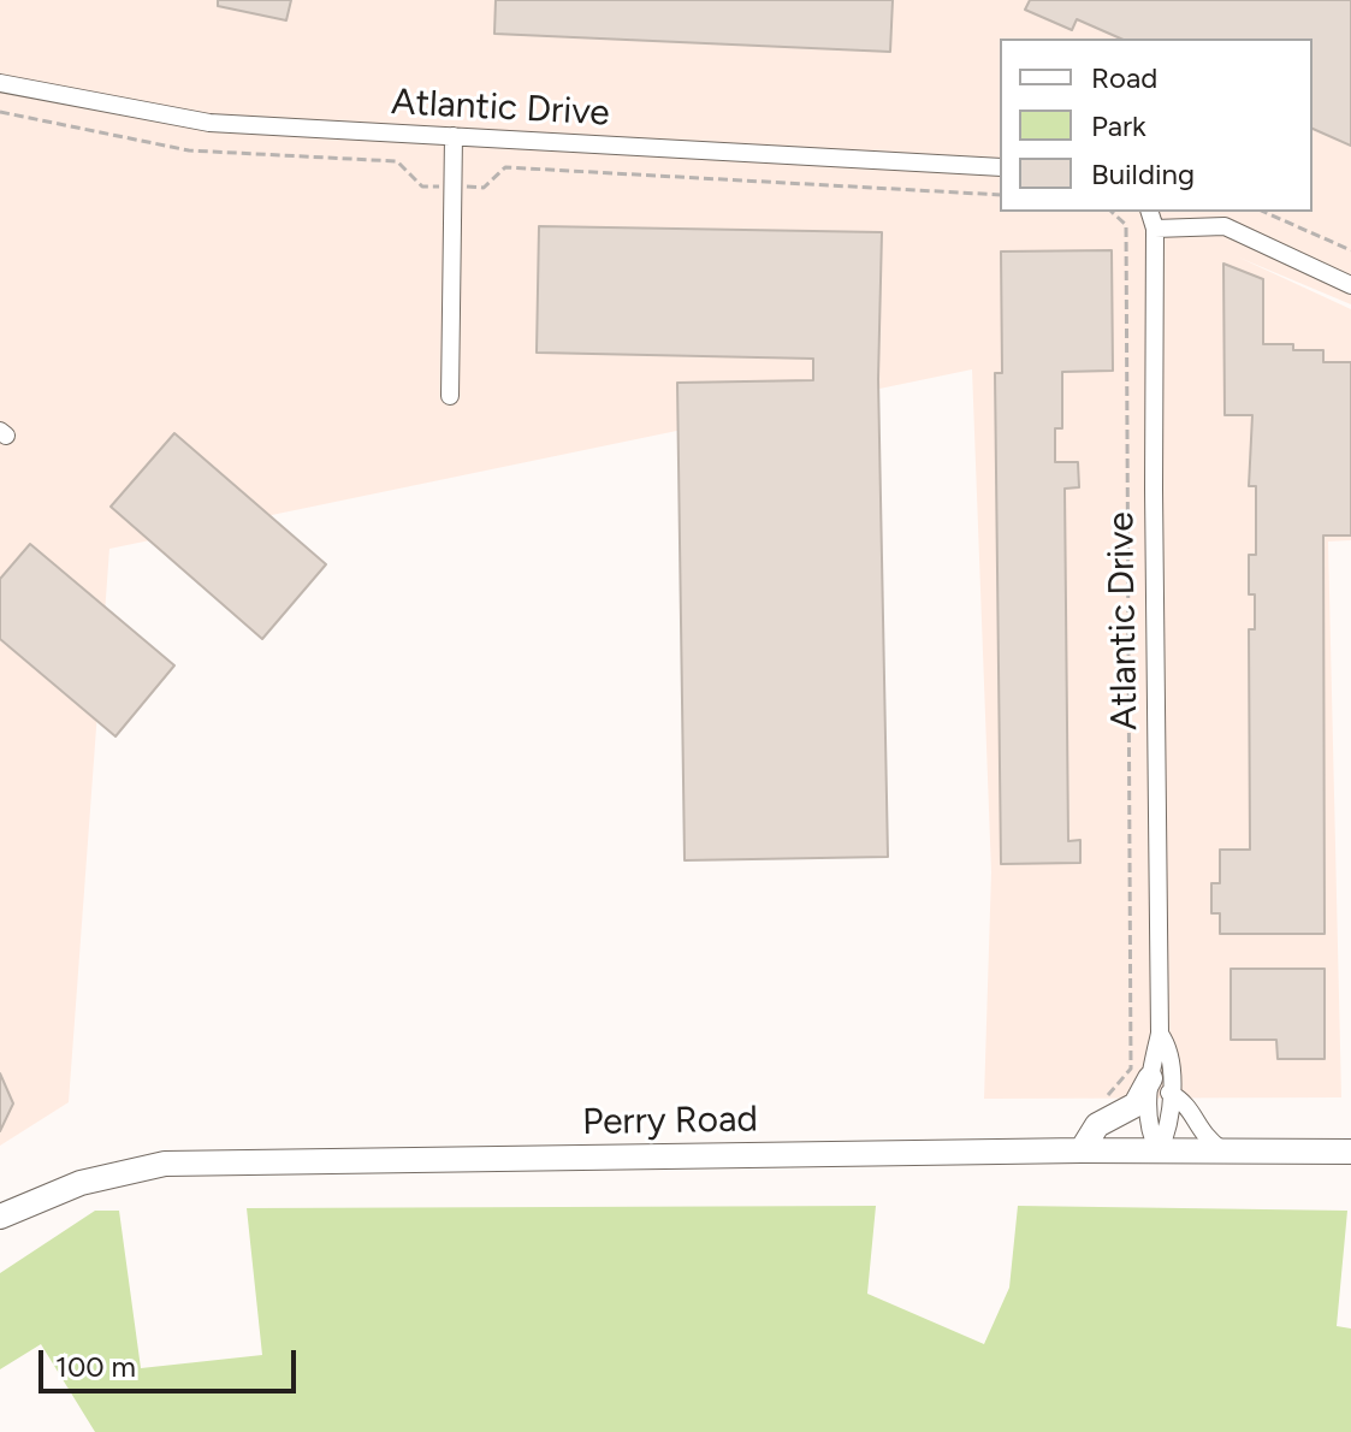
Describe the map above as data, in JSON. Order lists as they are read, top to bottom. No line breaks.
{"streets":{"main road":["Perry Road"],"street":["Atlantic Drive"]},"crossings":[["Atlantic Drive","Perry Road"]],"legend":["Road","Park","Building"],"scale_bar":"100 m"}
